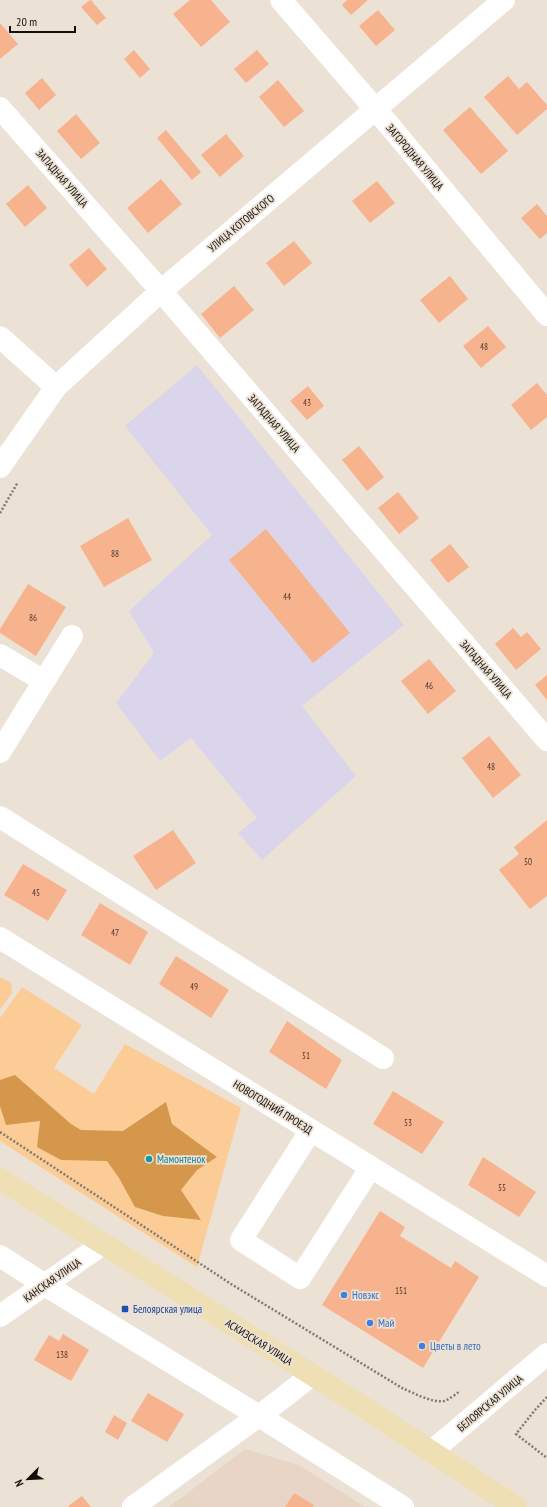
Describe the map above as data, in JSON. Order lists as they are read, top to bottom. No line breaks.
{"streets":{"main road":["АСКИЗСКАЯ УЛИЦА"],"street":["ЗАГОРОДНАЯ УЛИЦА","ЗАПАДНАЯ УЛИЦА","УЛИЦА КОТОВСКОГО","НОВОГОДНИЙ ПРОЕЗД","КАНСКАЯ УЛИЦА","БЕЛОЯРСКАЯ УЛИЦА"]},"crossings":[["ЗАГОРОДНАЯ УЛИЦА","УЛИЦА КОТОВСКОГО"],["ЗАПАДНАЯ УЛИЦА","УЛИЦА КОТОВСКОГО"],["КАНСКАЯ УЛИЦА","АСКИЗСКАЯ УЛИЦА"],["АСКИЗСКАЯ УЛИЦА","БЕЛОЯРСКАЯ УЛИЦА"]],"places":{"other":["Мамонтенок","Новэкс","Май","Цветы в лето"],"transit":["Белоярская улица"]},"house_numbers":["48","43","88","44","86","46","48","50","45","47","49","51","53","55","151","138"],"scale_bar":"20 m","north":"bottom left"}
